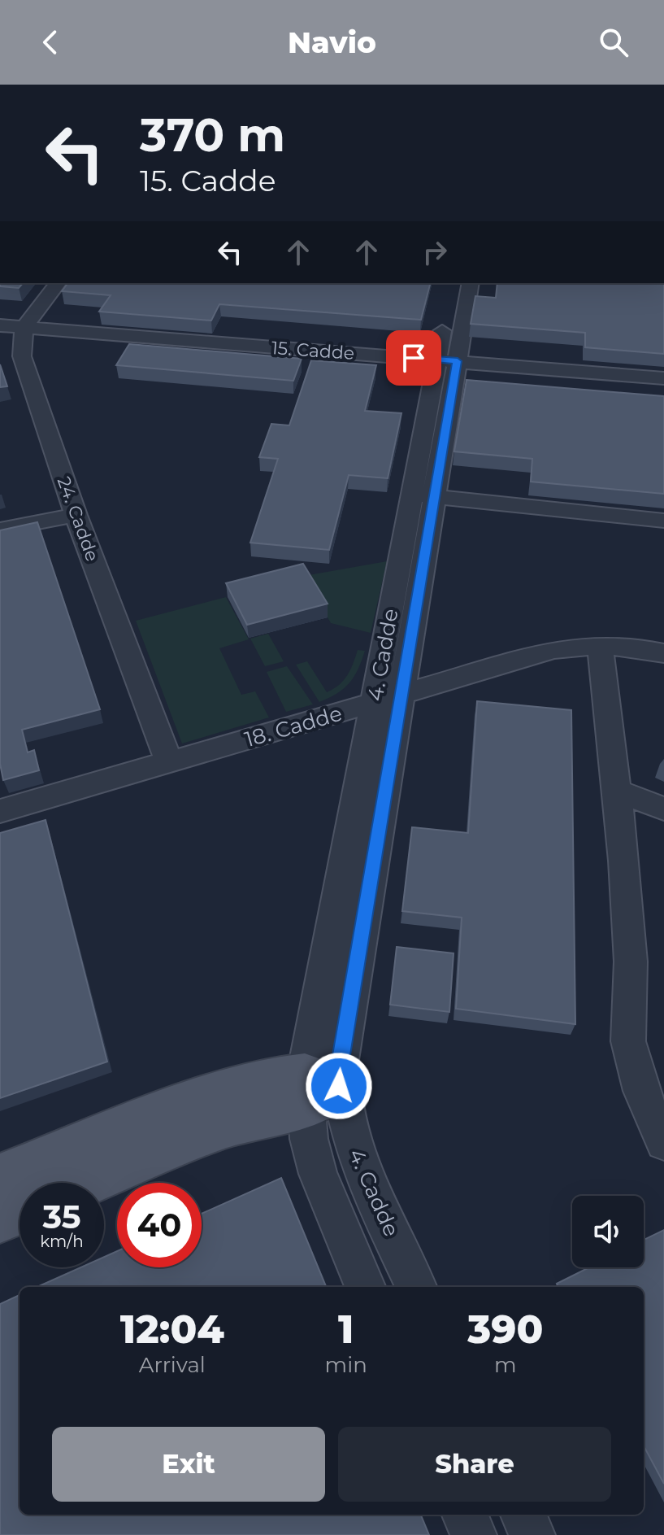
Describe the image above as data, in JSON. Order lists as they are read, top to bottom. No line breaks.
{"streets":{"street":["15. Cadde","24. Cadde","4. Cadde","18. Cadde"]},"crossings":[["15. Cadde","24. Cadde"],["15. Cadde","4. Cadde"],["24. Cadde","18. Cadde"],["4. Cadde","18. Cadde"]],"page":{"header":"Navio","turn":["370 m","15. Cadde"],"speed":"35 km/h","limit":"40","eta":["12:04","Arrival","1","min","390","m"],"buttons":["Exit","Share"]}}
